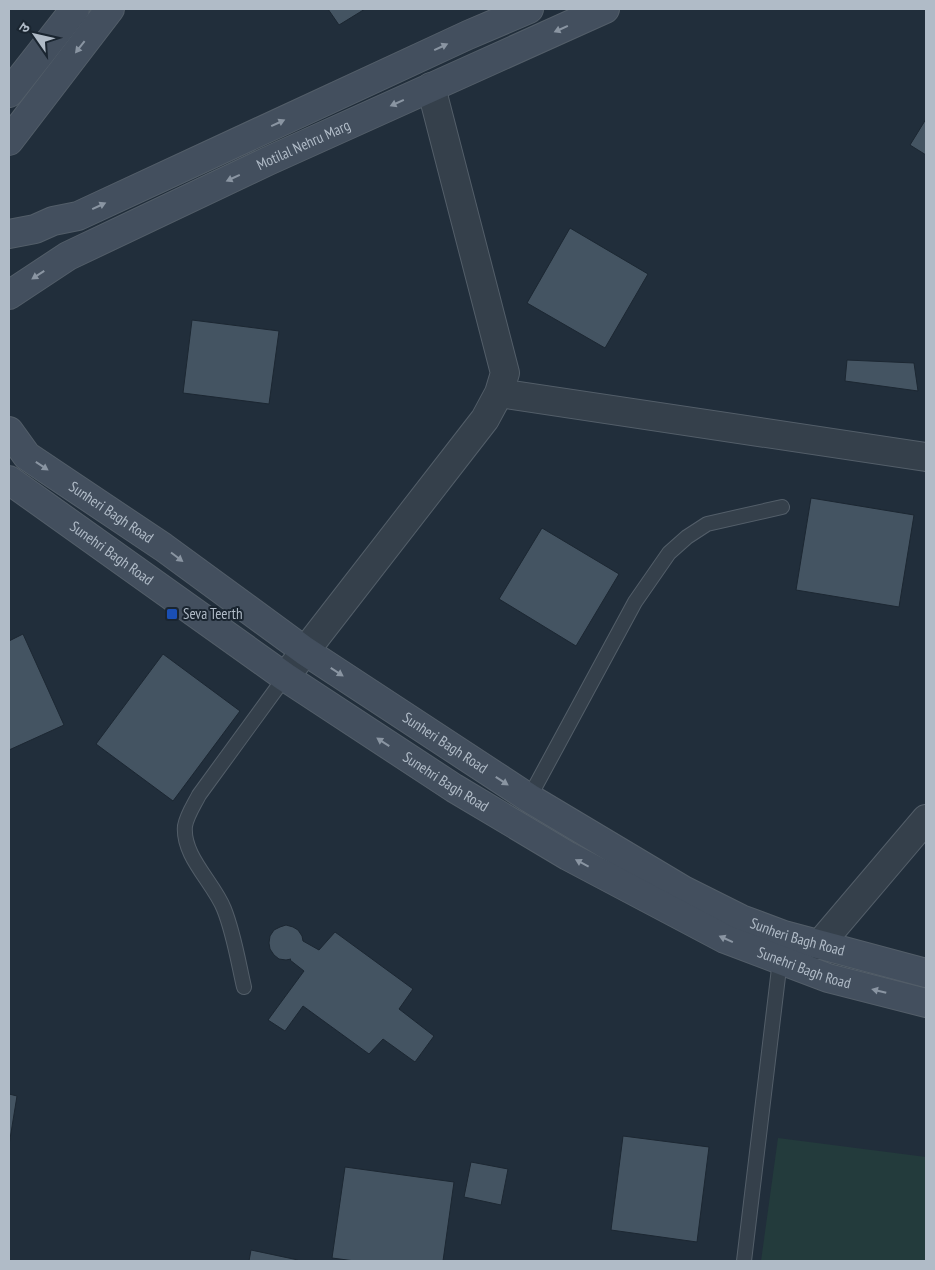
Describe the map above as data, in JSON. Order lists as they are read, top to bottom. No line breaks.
{"streets":{"street":["Motilal Nehru Marg","Sunheri Bagh Road","Sunehri Bagh Road"]},"one_way":["Sunheri Bagh Road","Sunehri Bagh Road"],"places":{"transit":["Seva Teerth"]},"north":"top left"}
